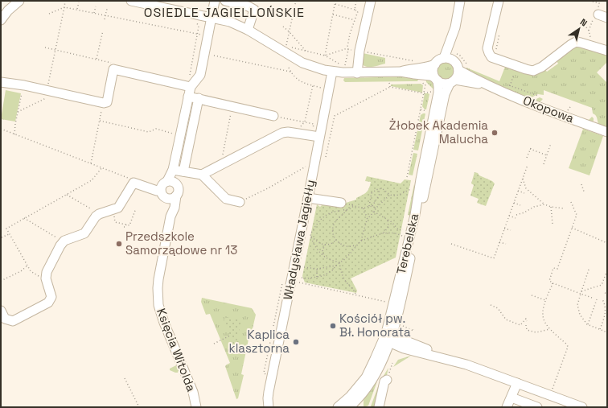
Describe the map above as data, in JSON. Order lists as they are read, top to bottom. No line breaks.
{"streets":{"street":["Okopowa","Władysława Jagiełły","Terebelska","Księcia Witolda"]},"crossings":[["Okopowa","Terebelska"]],"districts":["OSIEDLE JAGIELLOŃSKIE"],"places":["Żłobek Akademia Malucha","Przedszkole Samorządowe nr 13","Kościół pw. Bł. Honorata","Kaplica klasztorna"],"north":"top right"}
